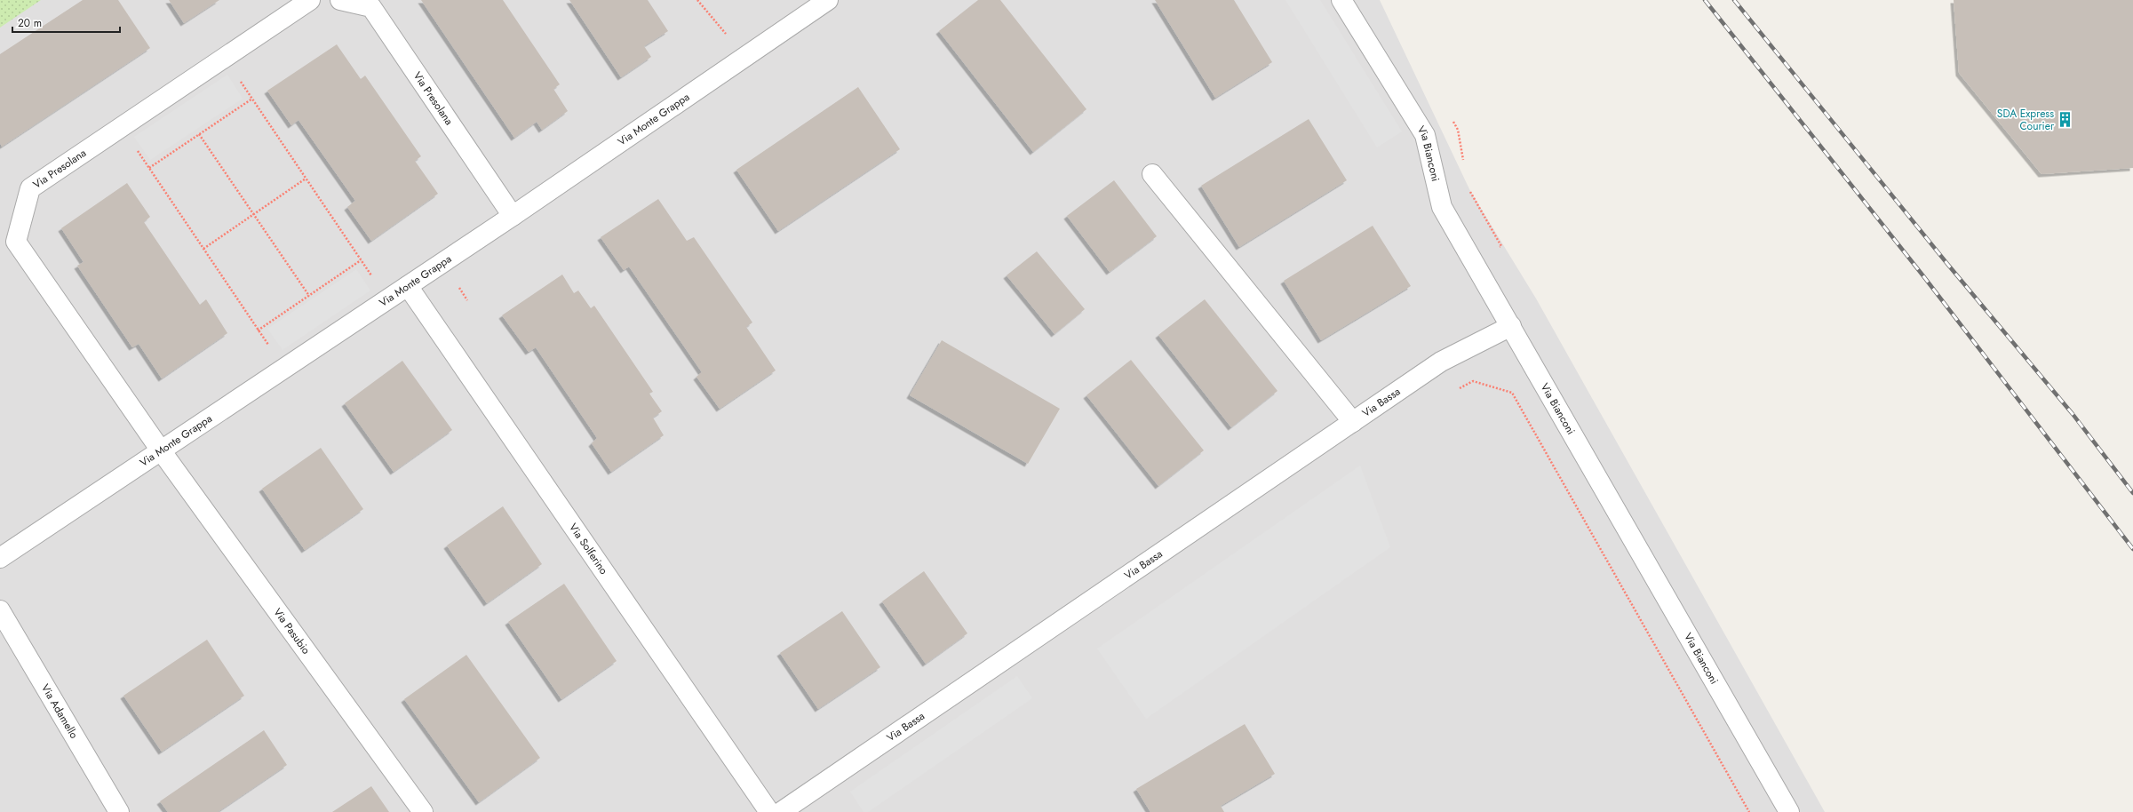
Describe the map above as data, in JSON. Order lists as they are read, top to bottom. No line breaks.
{"streets":{"street":["Via Presolana","Via Monte Grappa","Via Bianconi","Via Bassa","Via Solferino","Via Pasubio","Via Adamello"]},"crossings":[["Via Presolana","Via Monte Grappa"],["Via Presolana","Via Pasubio"],["Via Monte Grappa","Via Solferino"],["Via Monte Grappa","Via Pasubio"],["Via Bianconi","Via Bassa"]],"places":{"building":["SDA Express Courier"]},"scale_bar":"20 m"}
